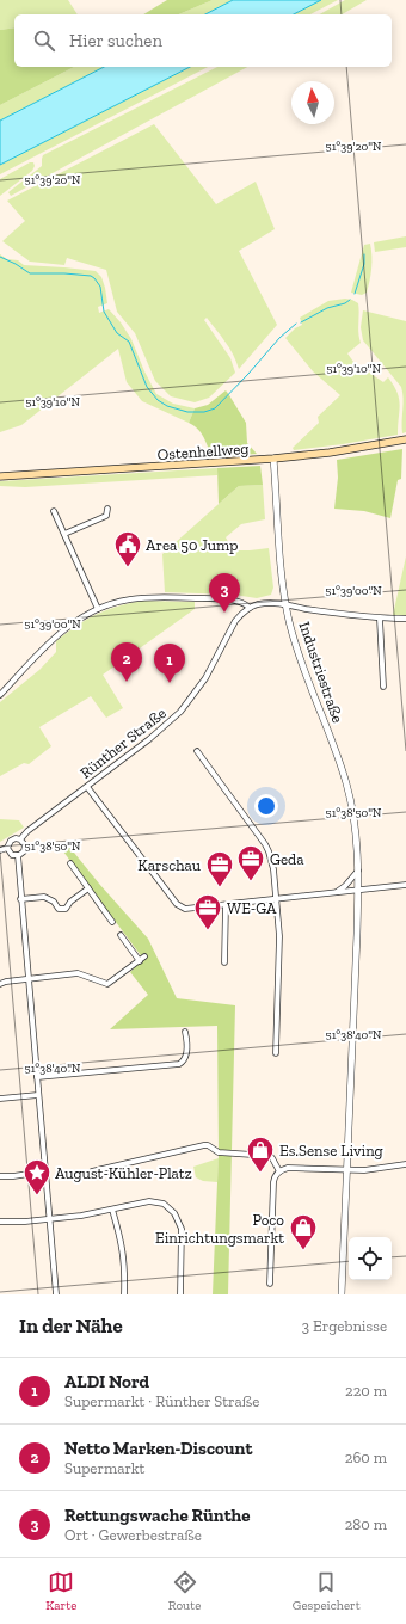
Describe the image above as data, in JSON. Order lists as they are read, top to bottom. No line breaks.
{"streets":{"main road":["Ostenhellweg"],"street":["Industriestraße","Rünther Straße"]},"crossings":[["Ostenhellweg","Industriestraße"]],"places":{"public building":["Area 50 Jump"],"office":["Geda","Karschau","WE-GA"],"shop":["Es.Sense Living","Poco Einrichtungsmarkt"],"place":["August-Kühler-Platz"]},"north":"top","page":{"search":"Hier suchen","pins":["3","2","1"],"heading":["In der Nähe","3 Ergebnisse"],"list":[{"mark":"1","name":"ALDI Nord","note":"Supermarkt · Rünther Straße","value":"220 m"},{"mark":"2","name":"Netto Marken-Discount","note":"Supermarkt","value":"260 m"},{"mark":"3","name":"Rettungswache Rünthe","note":"Ort · Gewerbestraße","value":"280 m"}],"nav":["Karte","Route","Gespeichert"]},"coordinates":["51°39'20\"N","51°39'10\"N","51°39'00\"N","51°38'50\"N","51°38'40\"N"]}
